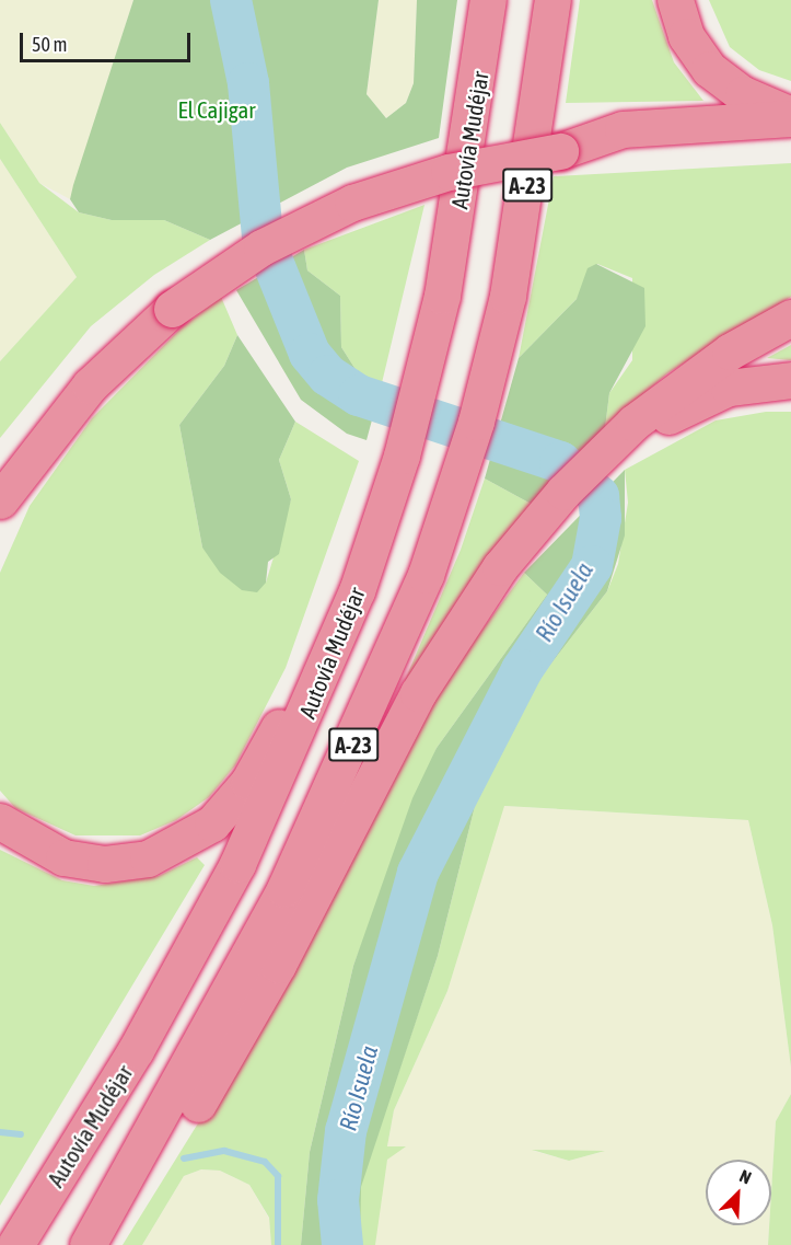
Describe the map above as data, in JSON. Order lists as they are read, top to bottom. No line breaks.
{"streets":{"highway":["Autovía Mudéjar","A-23"]},"water":["Río Isuela"],"parks":["El Cajigar"],"scale_bar":"50 m","north":"top right"}
